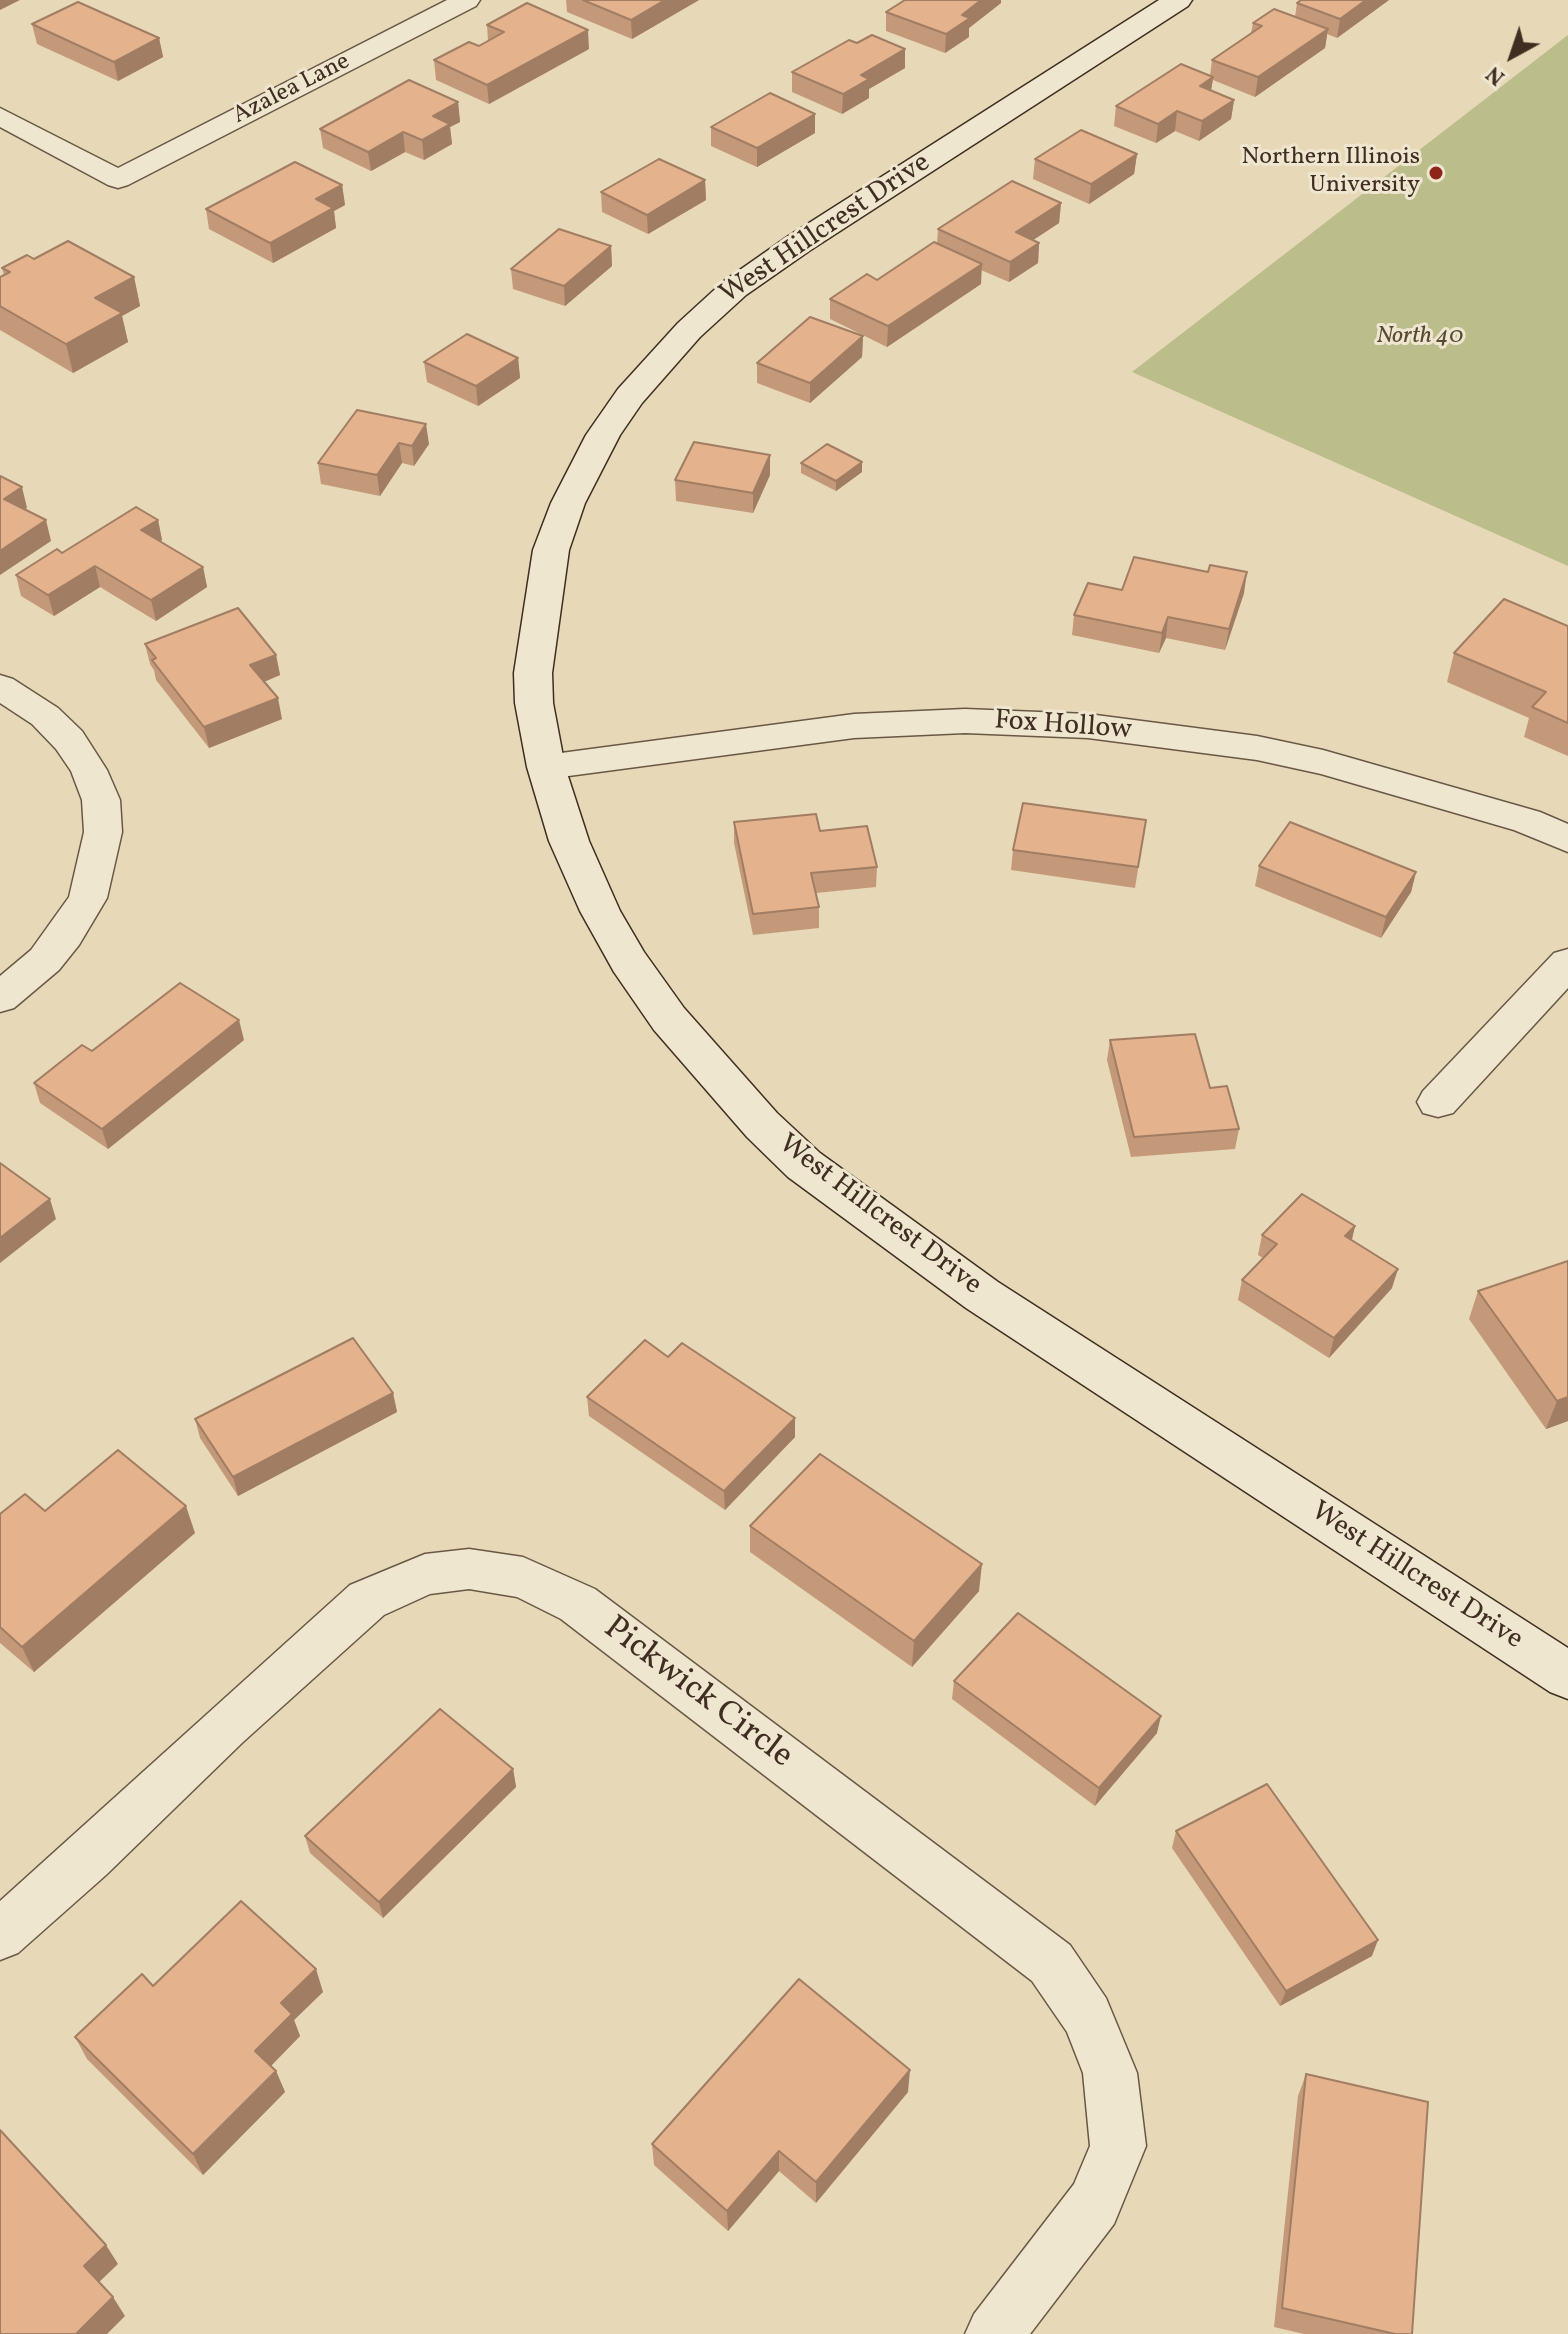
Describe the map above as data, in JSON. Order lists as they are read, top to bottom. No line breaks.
{"streets":{"street":["Azalea Lane","West Hillcrest Drive","Fox Hollow","Pickwick Circle"]},"crossings":[["West Hillcrest Drive","Fox Hollow"]],"parks":["North 40"],"places":["Northern Illinois University"],"north":"bottom left"}
